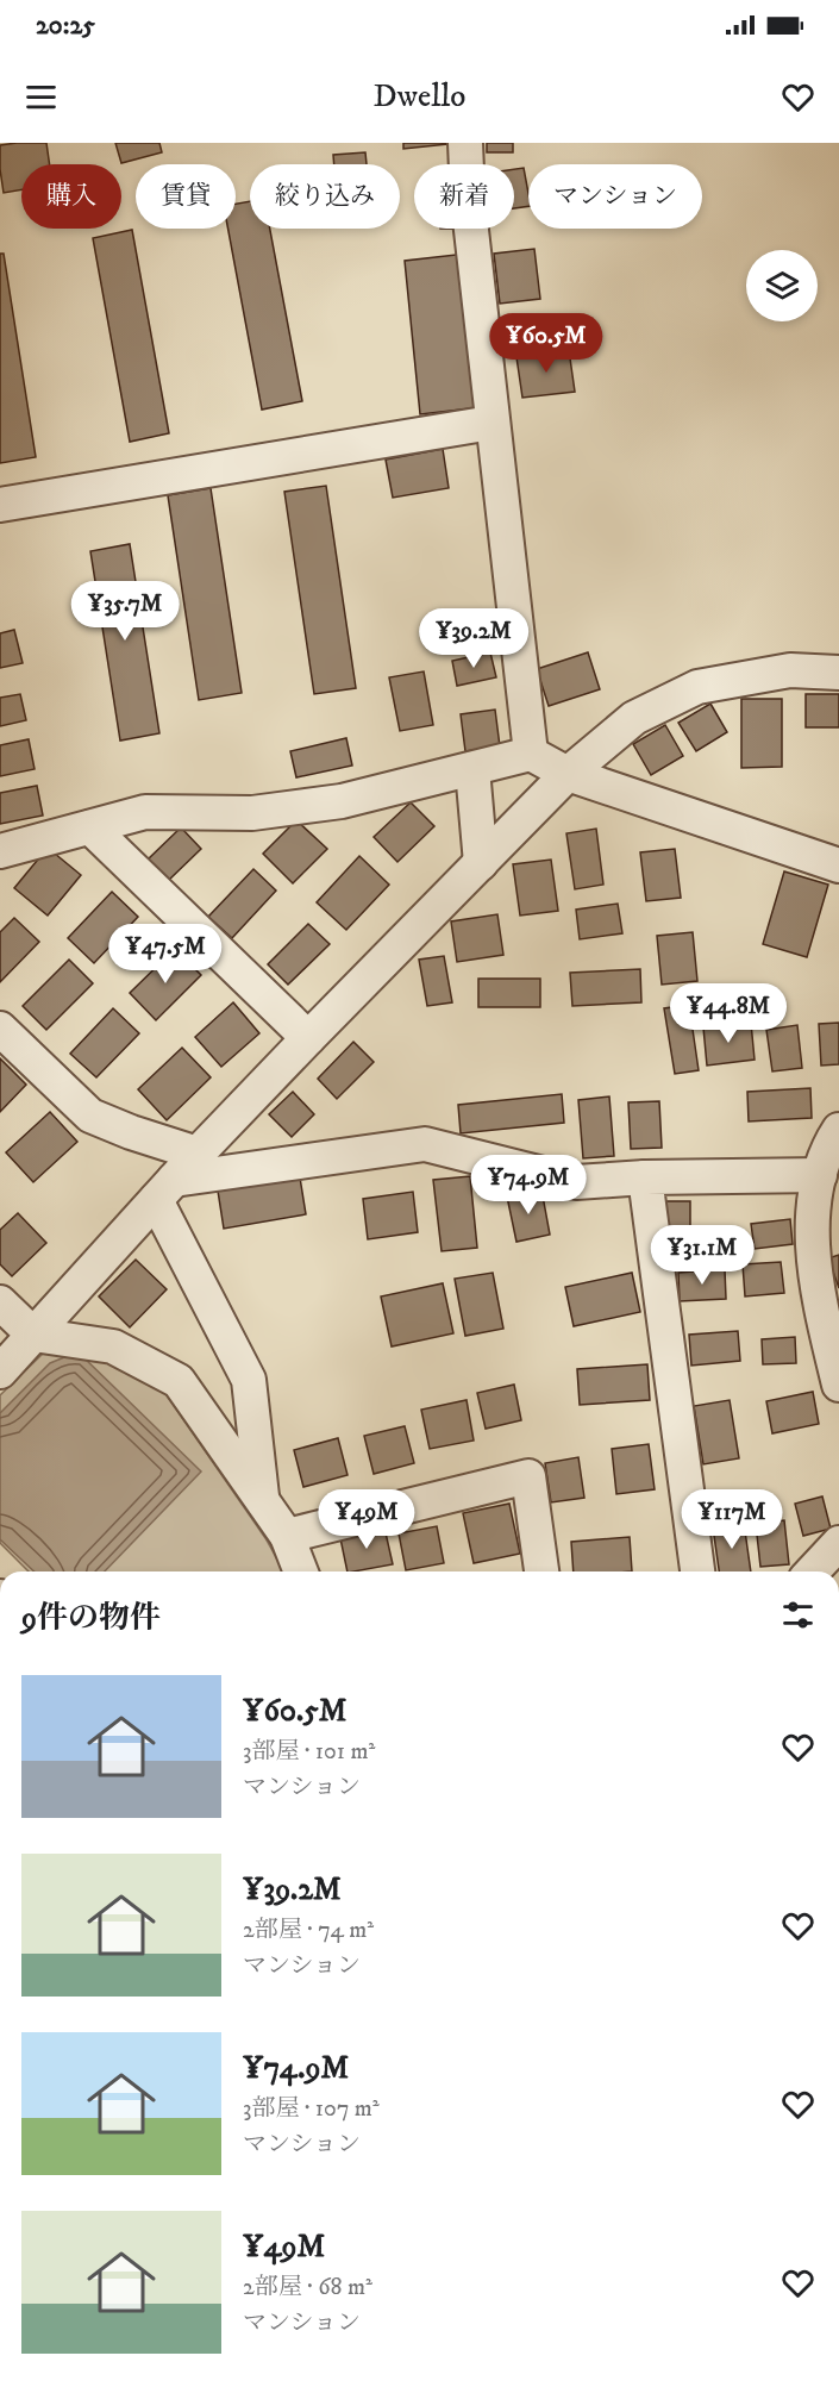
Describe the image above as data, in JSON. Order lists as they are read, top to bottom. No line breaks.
{"page":{"status":"20:25","header":"Dwello","chip":["購入","賃貸","絞り込み","新着","マンション"],"price":["¥60.5M","¥35.7M","¥39.2M","¥47.5M","¥44.8M","¥74.9M","¥31.1M","¥49M","¥117M"],"heading":"9件の物件","list":[{"name":"¥60.5M","note":"3部屋 · 101 m² · マンション"},{"name":"¥39.2M","note":"2部屋 · 74 m² · マンション"},{"name":"¥74.9M","note":"3部屋 · 107 m² · マンション"},{"name":"¥49M","note":"2部屋 · 68 m² · マンション"}]}}
